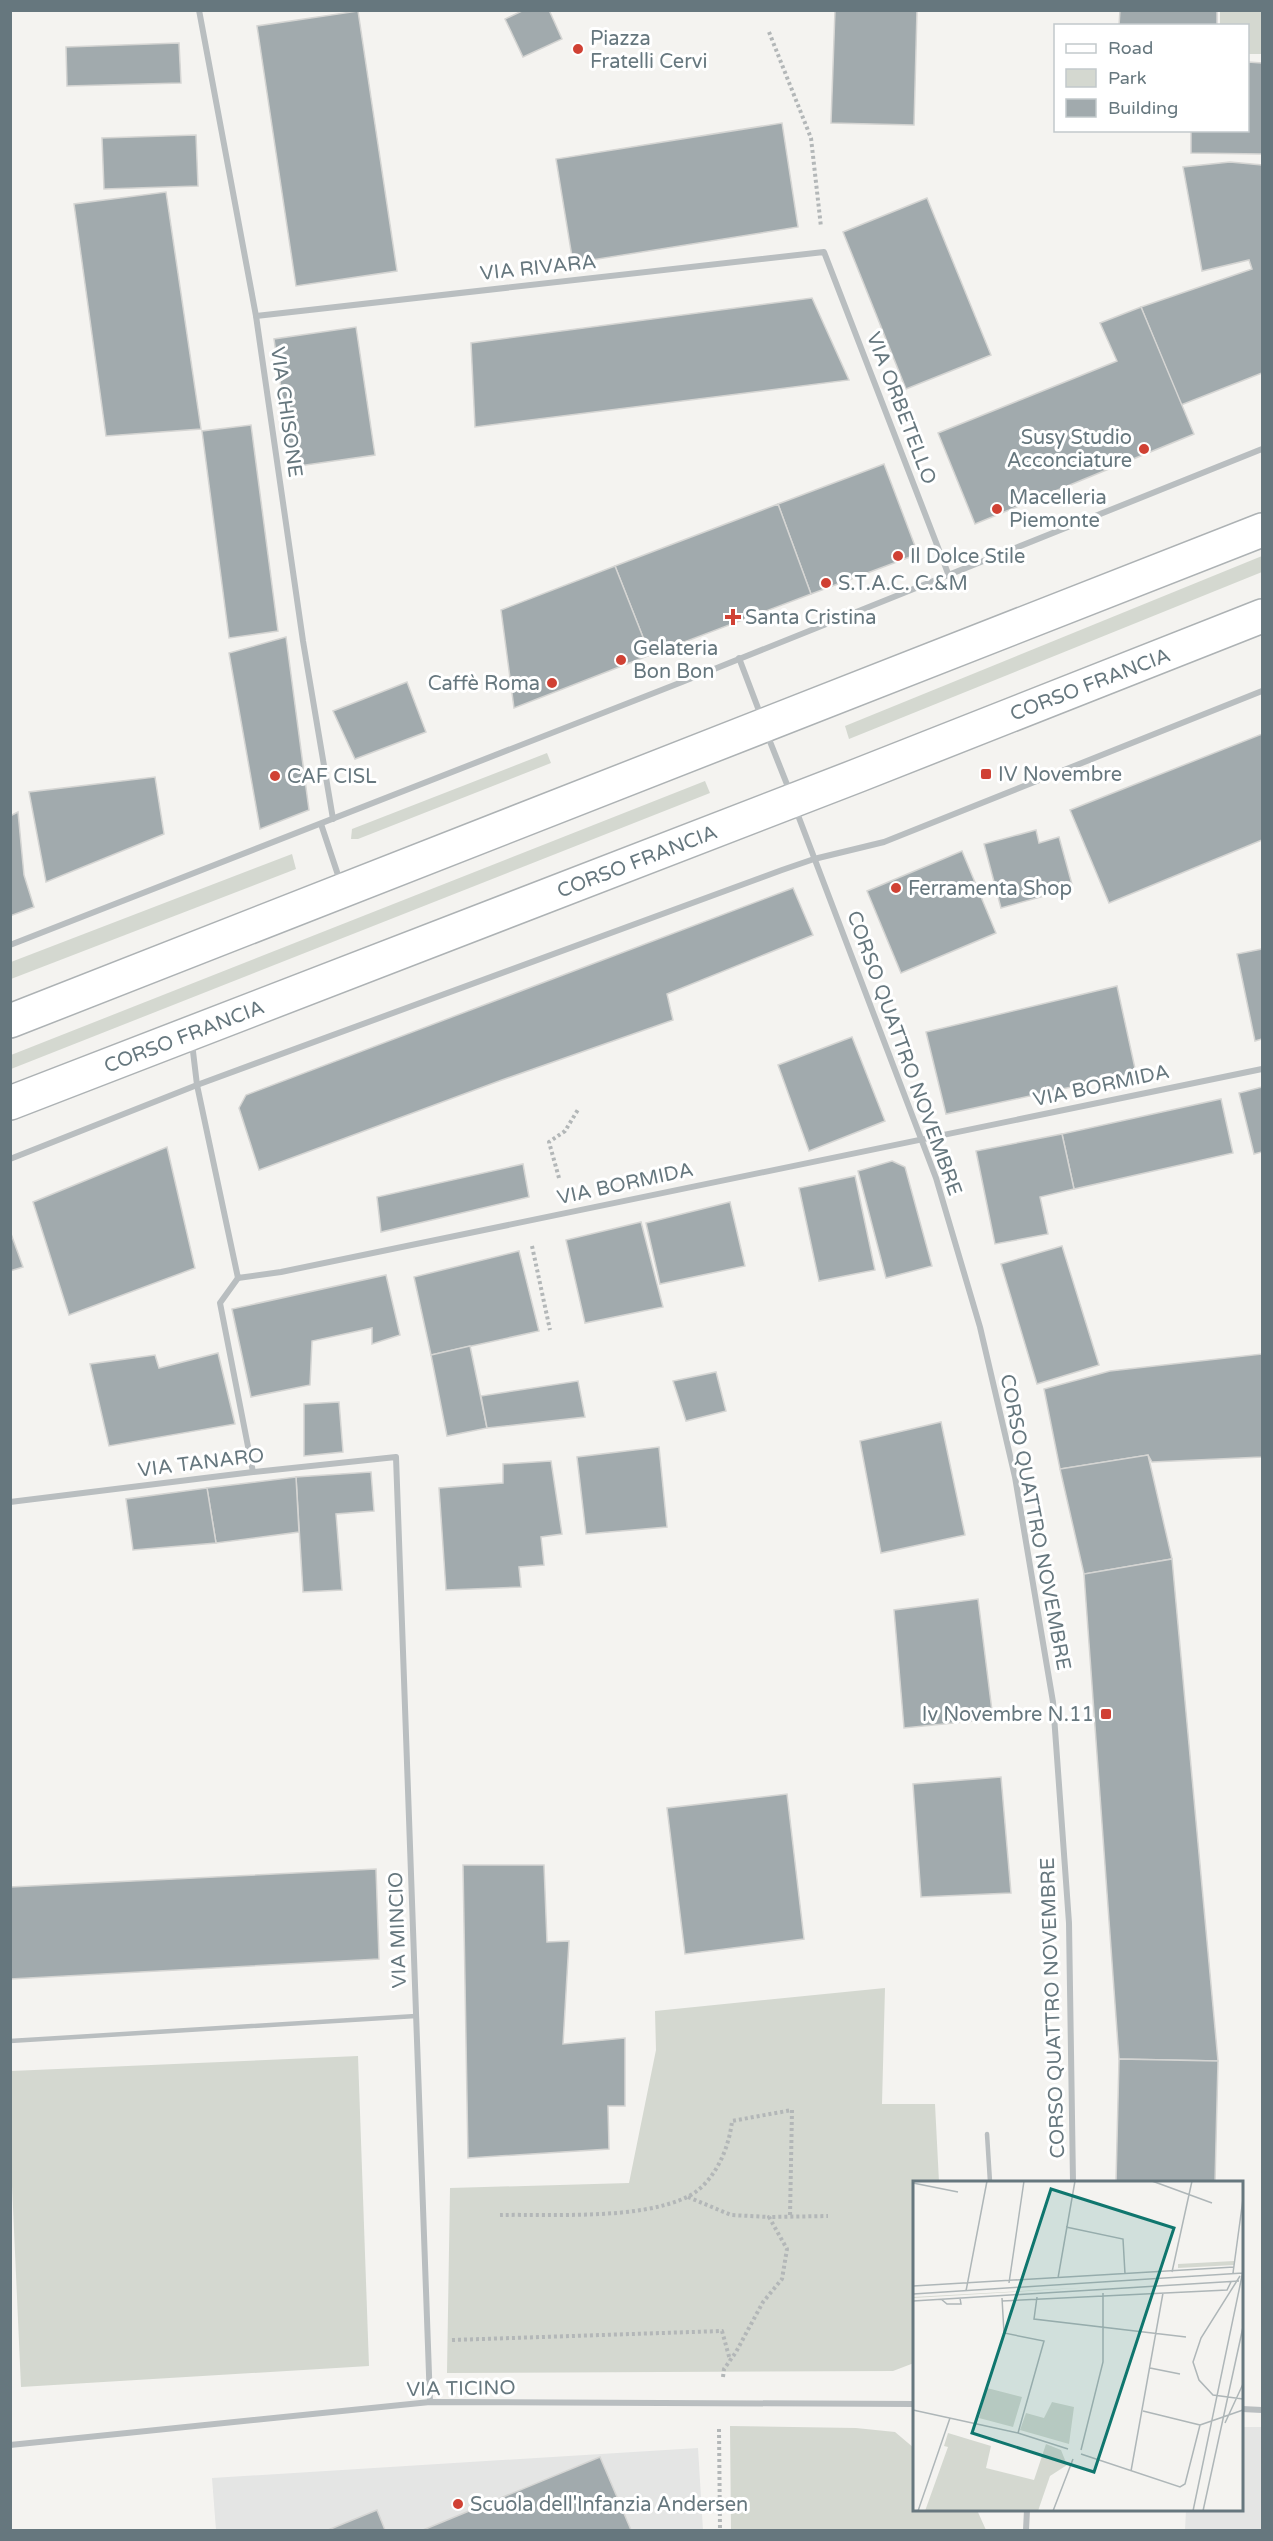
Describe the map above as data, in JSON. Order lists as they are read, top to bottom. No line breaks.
{"streets":{"main road":["CORSO FRANCIA"],"street":["VIA RIVARA","VIA ORBETELLO","VIA CHISONE","CORSO QUATTRO NOVEMBRE","VIA BORMIDA","VIA TANARO","VIA MINCIO","VIA TICINO"]},"crossings":[["VIA RIVARA","VIA ORBETELLO"],["VIA RIVARA","VIA CHISONE"],["CORSO FRANCIA","CORSO QUATTRO NOVEMBRE"],["CORSO QUATTRO NOVEMBRE","VIA BORMIDA"],["VIA TANARO","VIA MINCIO"],["VIA MINCIO","VIA TICINO"]],"places":{"other":["Piazza Fratelli Cervi","Susy Studio Acconciature","Macelleria Piemonte","Il Dolce Stile","S.T.A.C. C.&M","Gelateria Bon Bon","Caffè Roma","CAF CISL","Ferramenta Shop","Scuola dell'Infanzia Andersen"],"health":["Santa Cristina"],"transit":["IV Novembre","Iv Novembre N.11"]},"legend":["Road","Park","Building"]}
